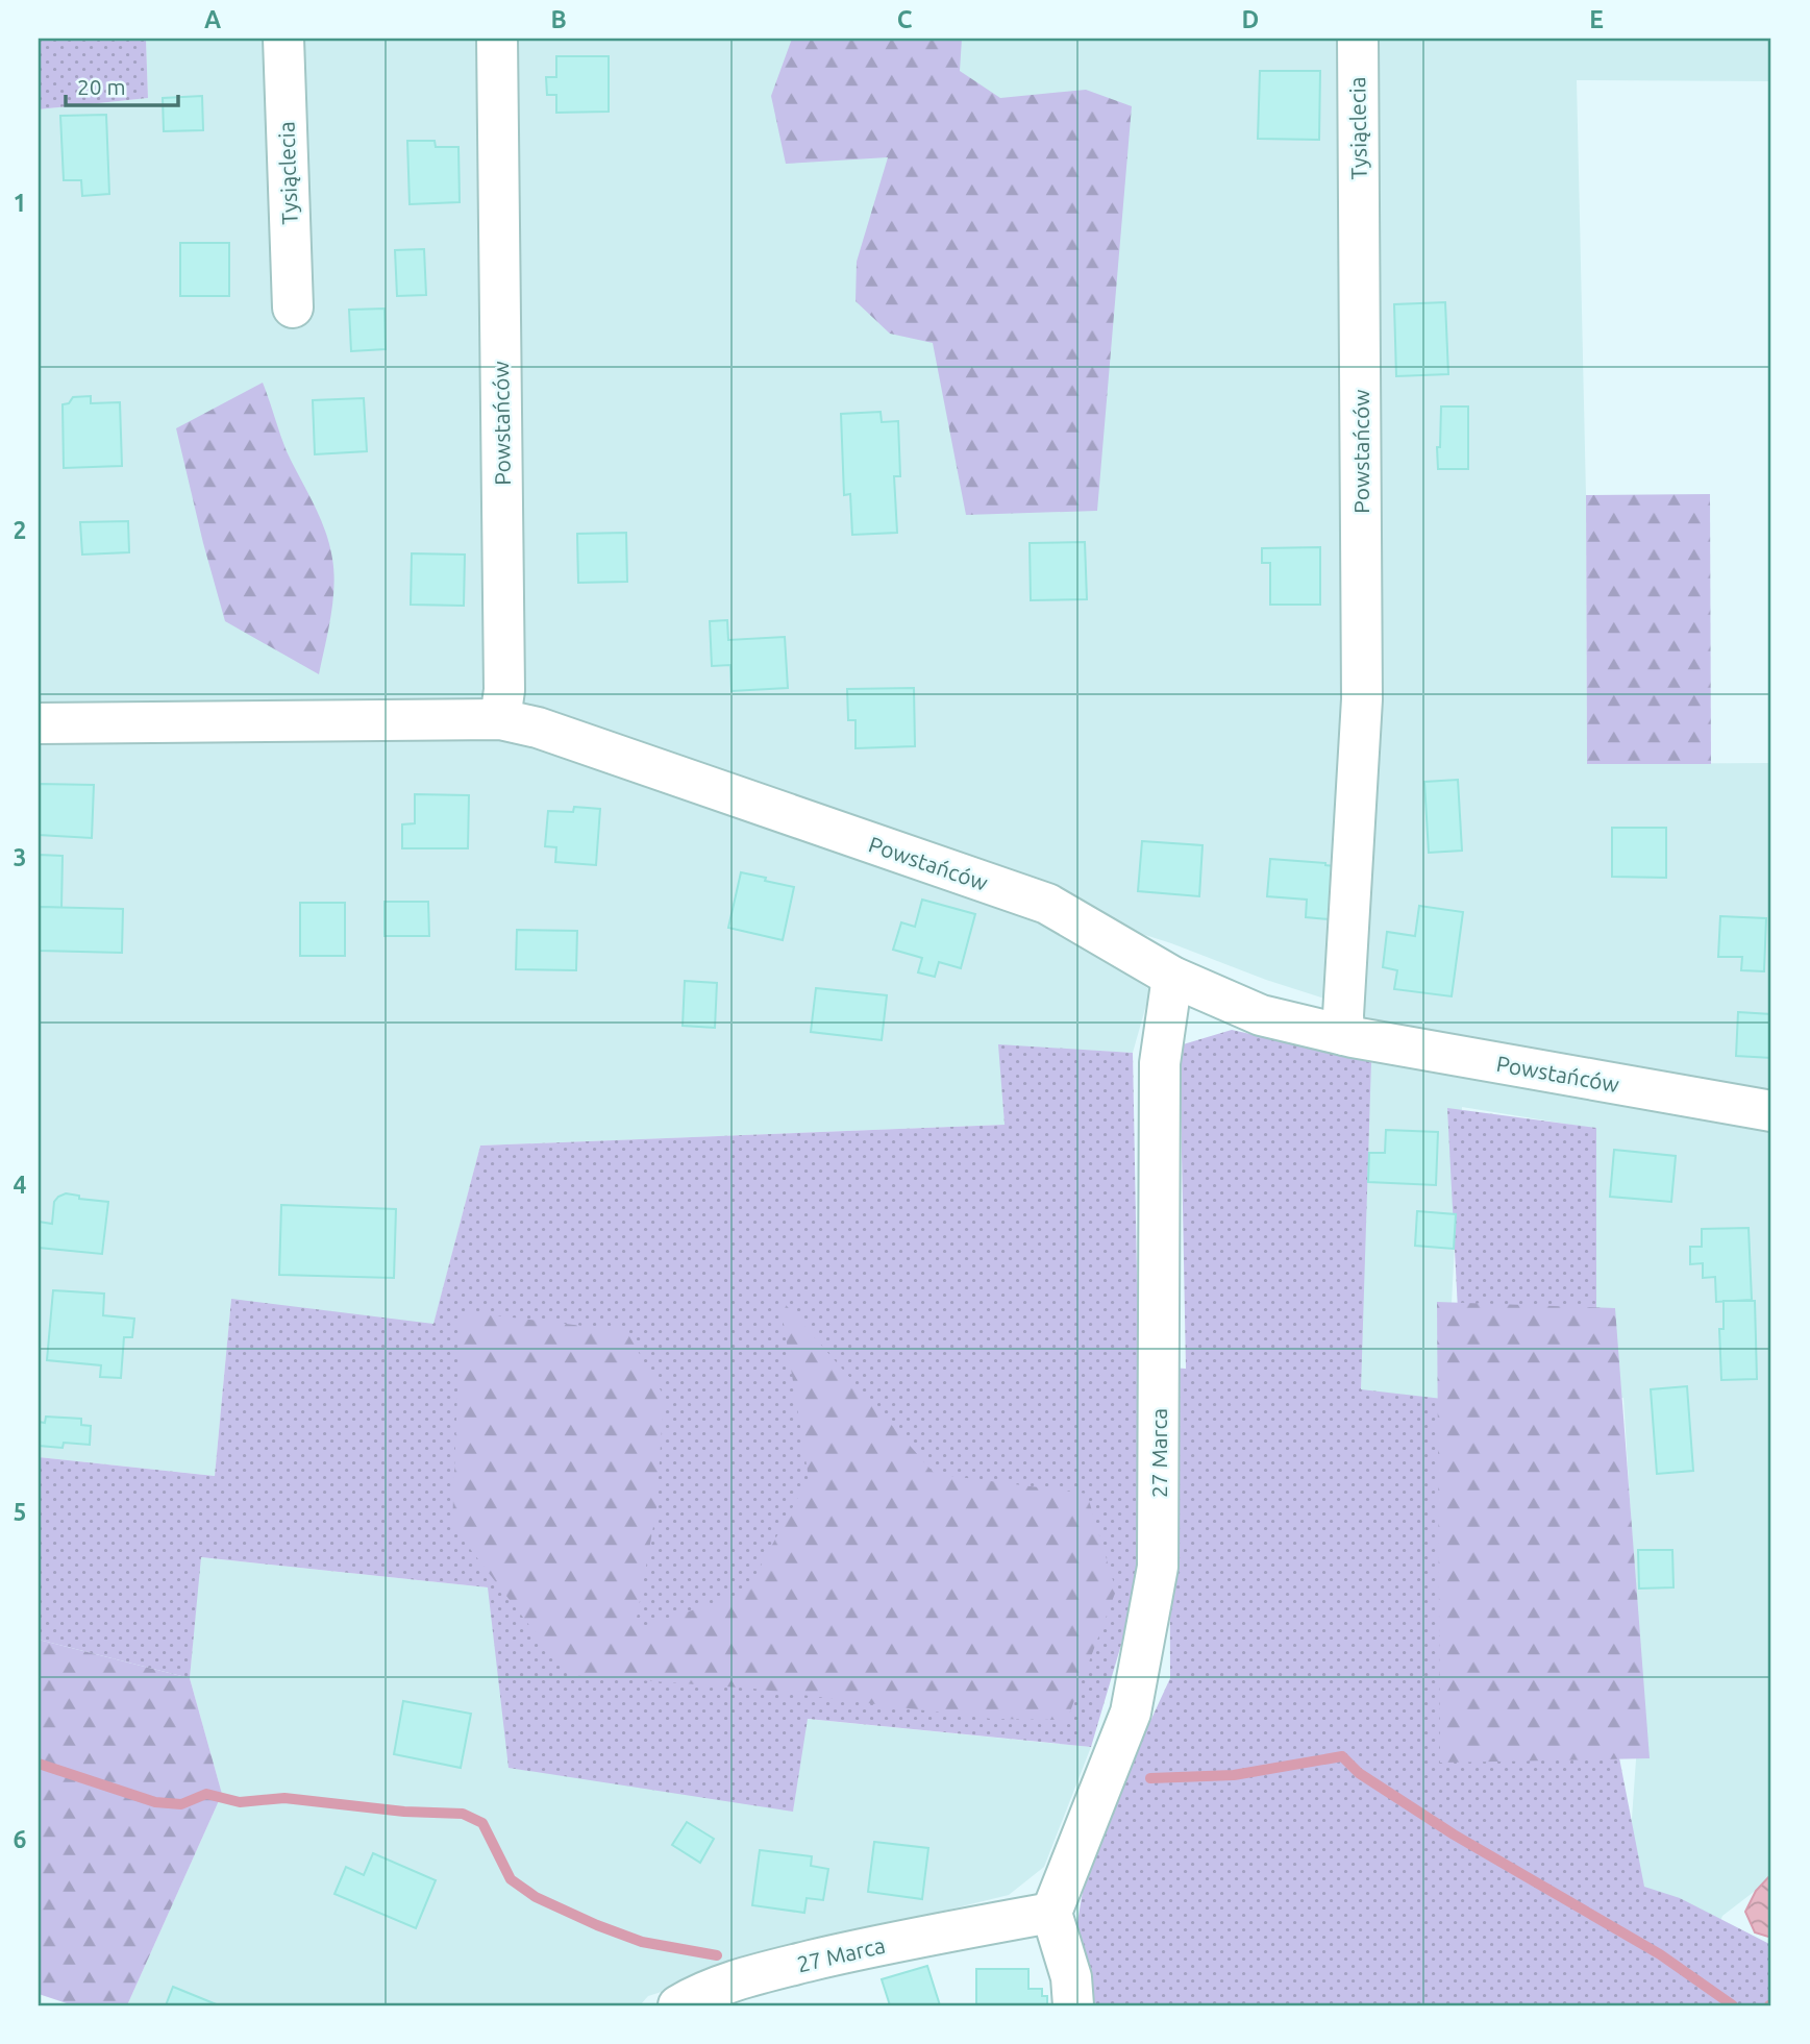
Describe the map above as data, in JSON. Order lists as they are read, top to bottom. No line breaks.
{"streets":{"street":["Tysiąclecia","Powstańców","27 Marca"]},"crossings":[["Tysiąclecia","Powstańców"],["Powstańców","27 Marca"]],"scale_bar":"20 m","grid":{"columns":["A","B","C","D","E"],"rows":["1","2","3","4","5","6"]}}
